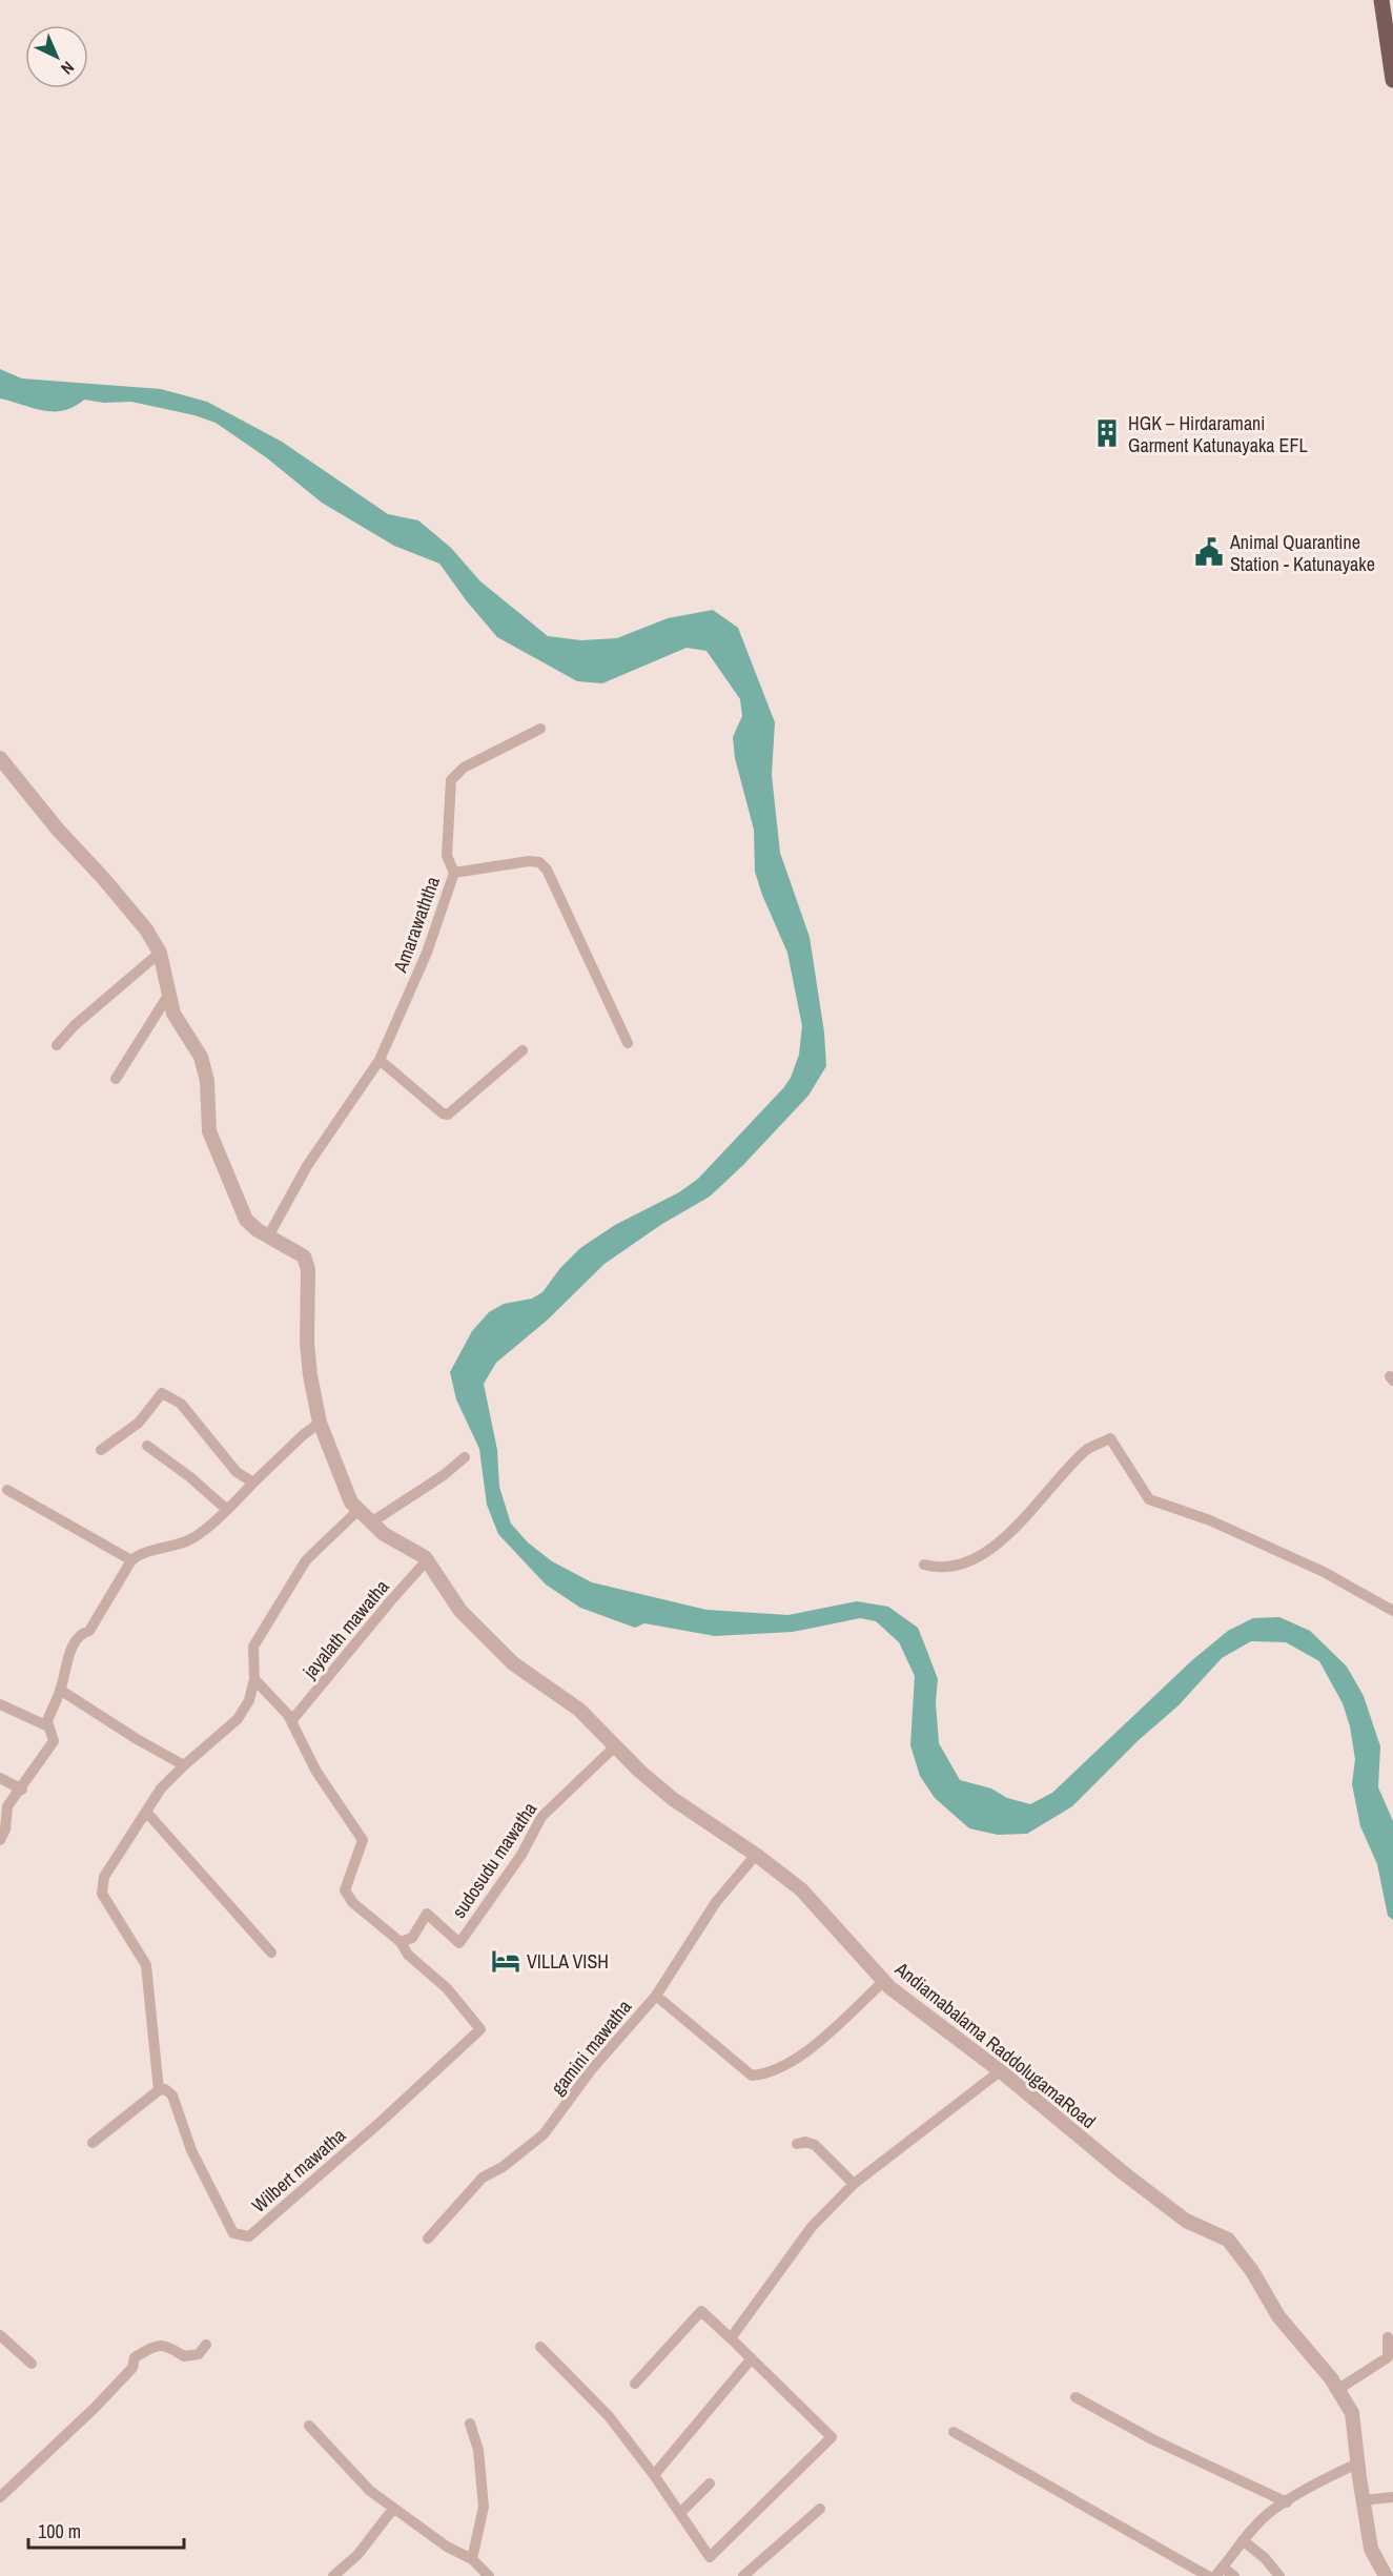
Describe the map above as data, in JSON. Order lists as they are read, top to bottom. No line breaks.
{"streets":{"street":["Amarawaththa","jayalath mawatha","sudosudu mawatha","Andiamabalama RaddolugamaRoad","gamini mawatha","Wilbert mawatha"]},"crossings":[["Amarawaththa","Andiamabalama RaddolugamaRoad"],["jayalath mawatha","Andiamabalama RaddolugamaRoad"],["sudosudu mawatha","Andiamabalama RaddolugamaRoad"],["sudosudu mawatha","Wilbert mawatha"],["Andiamabalama RaddolugamaRoad","gamini mawatha"]],"places":{"building":["HGK – Hirdaramani Garment Katunayaka EFL"],"public building":["Animal Quarantine Station - Katunayake"],"hotel":["VILLA VISH"]},"scale_bar":"100 m","north":"bottom right"}
